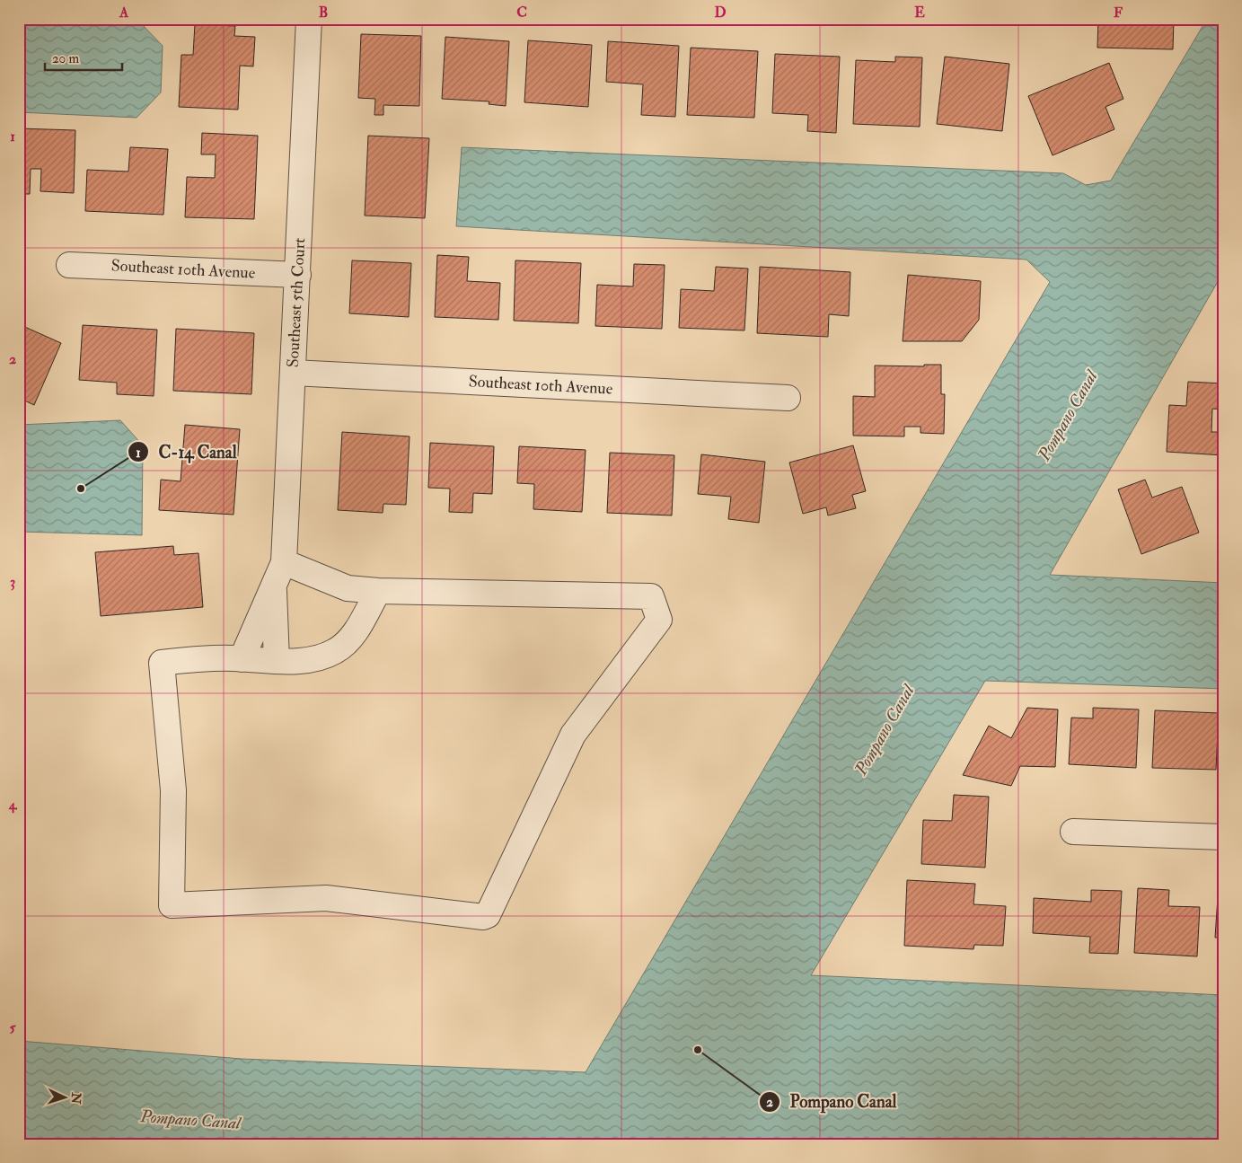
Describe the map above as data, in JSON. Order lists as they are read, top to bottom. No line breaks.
{"streets":{"street":["Southeast 10th Avenue","Southeast 5th Court"]},"crossings":[["Southeast 10th Avenue","Southeast 5th Court"]],"water":["Pompano Canal"],"places":["C-14 Canal","Pompano Canal"],"scale_bar":"20 m","north":"right","grid":{"columns":["A","B","C","D","E","F"],"rows":["1","2","3","4","5"]}}
